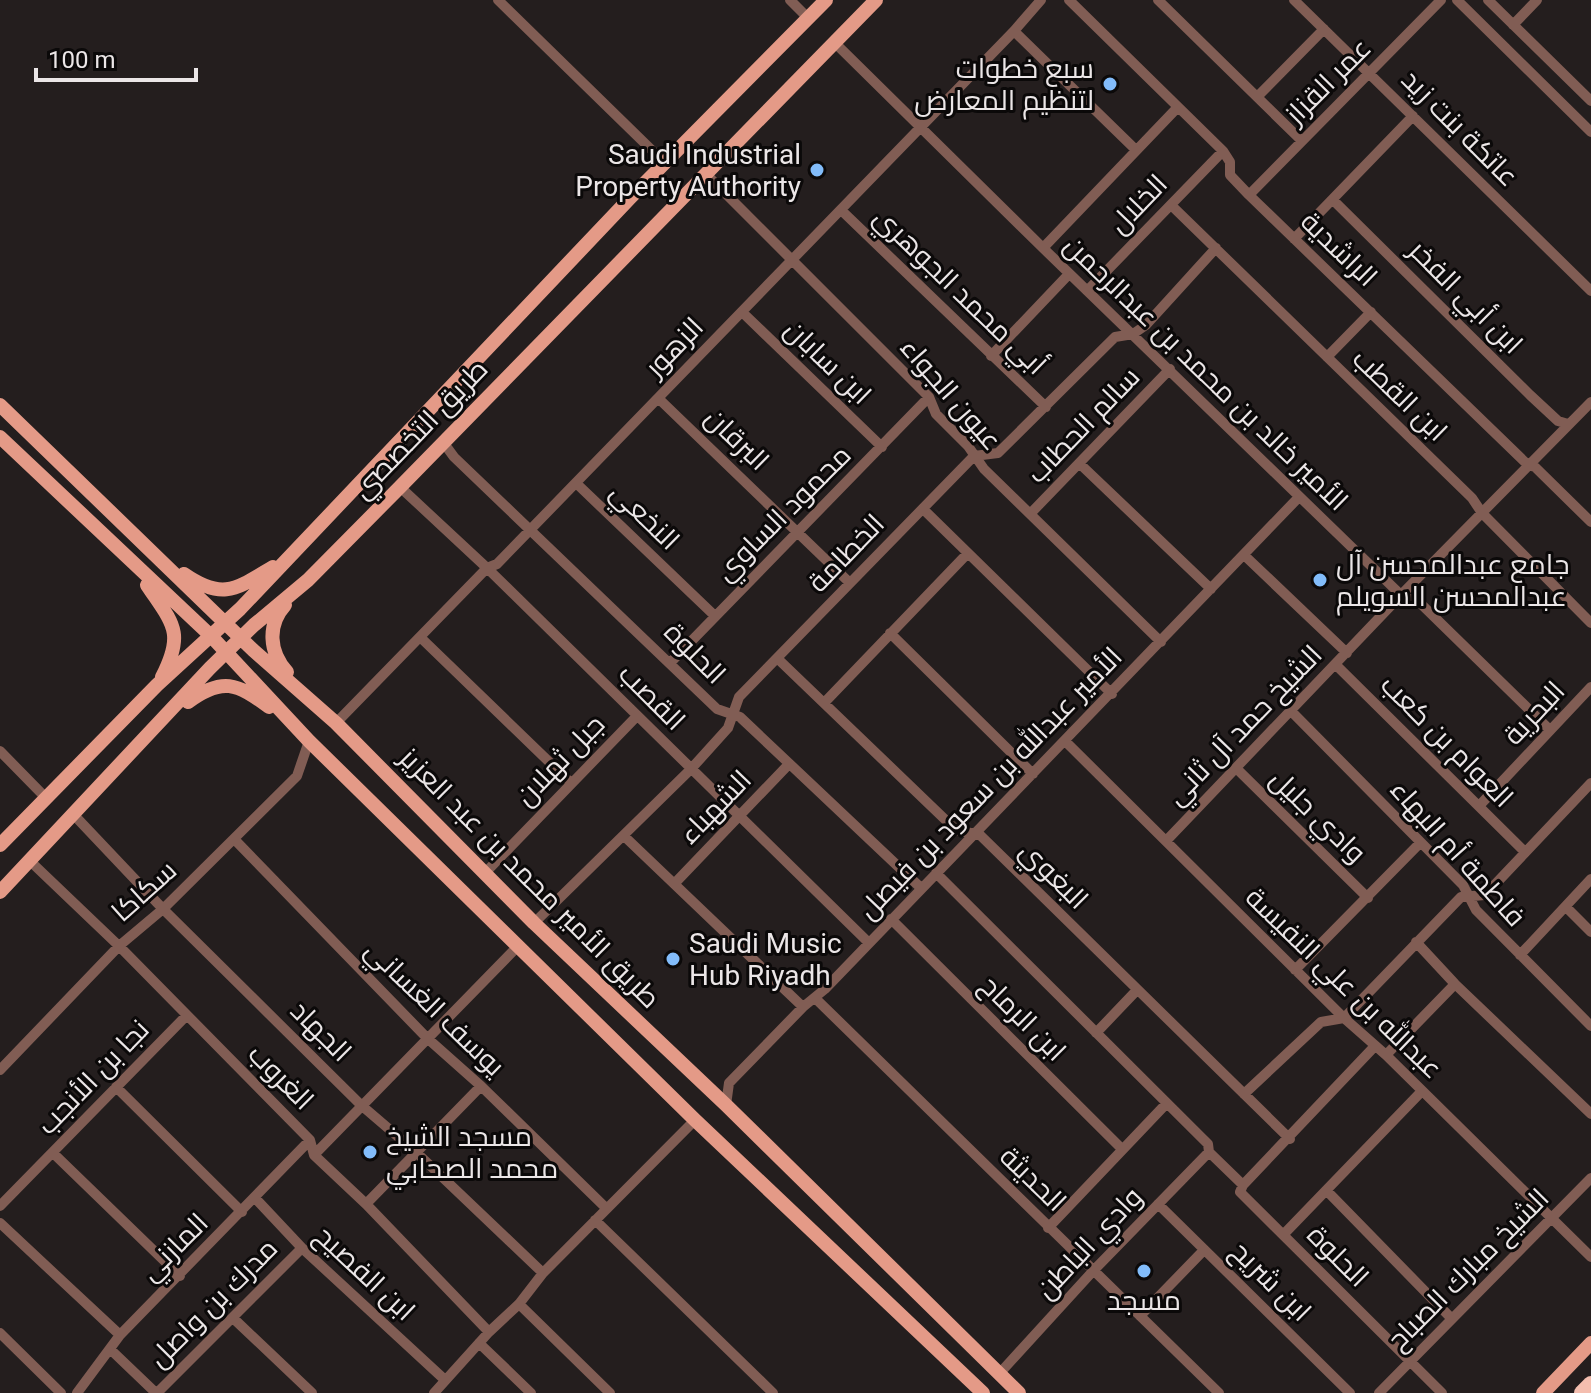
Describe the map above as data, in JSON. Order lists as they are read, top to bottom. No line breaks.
{"streets":{"main road":["طريق التخصصي","طريق الأمير محمد بن عبد العزيز"],"street":["عمر القزاز","عاتكة بنت زيد","الخلال","الراشدية","أبي محمد الجوهري","ابن أبي الفخر","الزهور","ابن سابان","الأمير خالد بن محمد بن عبدالرحمن","عيون الجواء","ابن القطب","سالم الحطاب","البرقان","محمود الساوي","النخعي","الخطامة","الحلوة","القصب","البحرية","الشيخ حمد آل ثاني","العوام بن كعب","جبل ثهلان","الأمير عبدالله بن سعود بن فيصل","الشهباء","وادي جليل","فاطمة أم البهاء","البغوي","سكاكا","عبدالله بن علي النفيسة","يوسف الغساني","ابن الرماح","الجهاد","نجا بن الأنجب","الغروب","الحديثة","وادي الباطن","المازني","الشيخ مبارك الصباح","ابن الفصيح","ابن شريح","مدرك بن واصل"]},"crossings":[["عمر القزاز","عاتكة بنت زيد"],["عمر القزاز","الراشدية"],["الخلال","الراشدية"],["الخلال","الأمير خالد بن محمد بن عبدالرحمن"],["الخلال","ابن القطب"],["الراشدية","الشيخ حمد آل ثاني"],["أبي محمد الجوهري","الزهور"],["أبي محمد الجوهري","الخطامة"],["ابن أبي الفخر","الشيخ حمد آل ثاني"],["الزهور","ابن سابان"],["الزهور","الأمير خالد بن محمد بن عبدالرحمن"],["الزهور","عيون الجواء"],["الزهور","البرقان"],["الزهور","النخعي"],["الزهور","الحلوة"],["الزهور","القصب"],["الزهور","طريق الأمير محمد بن عبد العزيز"],["ابن سابان","محمود الساوي"],["الأمير خالد بن محمد بن عبدالرحمن","سالم الحطاب"],["الأمير خالد بن محمد بن عبدالرحمن","طريق التخصصي"],["الأمير خالد بن محمد بن عبدالرحمن","الخطامة"],["الأمير خالد بن محمد بن عبدالرحمن","البحرية"],["الأمير خالد بن محمد بن عبدالرحمن","الشيخ حمد آل ثاني"],["الأمير خالد بن محمد بن عبدالرحمن","الأمير عبدالله بن سعود بن فيصل"],["عيون الجواء","سالم الحطاب"],["عيون الجواء","طريق التخصصي"],["عيون الجواء","محمود الساوي"],["عيون الجواء","الخطامة"],["عيون الجواء","الأمير عبدالله بن سعود بن فيصل"],["ابن القطب","الخطامة"],["ابن القطب","الشيخ حمد آل ثاني"],["طريق التخصصي","الحلوة"],["طريق التخصصي","القصب"],["طريق التخصصي","طريق الأمير محمد بن عبد العزيز"],["طريق التخصصي","الجهاد"],["طريق التخصصي","الغروب"],["البرقان","محمود الساوي"],["البرقان","الخطامة"],["محمود الساوي","النخعي"],["محمود الساوي","الحلوة"],["الخطامة","الحلوة"],["الخطامة","القصب"],["الخطامة","البغوي"],["الخطامة","طريق الأمير محمد بن عبد العزيز"],["الحلوة","الأمير عبدالله بن سعود بن فيصل"],["الحلوة","الشهباء"],["الحلوة","وادي الباطن"],["الحلوة","الشيخ مبارك الصباح"],["القصب","جبل ثهلان"],["القصب","الأمير عبدالله بن سعود بن فيصل"],["القصب","الشهباء"],["البحرية","العوام بن كعب"],["الشيخ حمد آل ثاني","العوام بن كعب"],["الشيخ حمد آل ثاني","وادي جليل"],["الشيخ حمد آل ثاني","فاطمة أم البهاء"],["الشيخ حمد آل ثاني","عبدالله بن علي النفيسة"],["جبل ثهلان","طريق الأمير محمد بن عبد العزيز"],["الأمير عبدالله بن سعود بن فيصل","البغوي"],["الأمير عبدالله بن سعود بن فيصل","طريق الأمير محمد بن عبد العزيز"],["الأمير عبدالله بن سعود بن فيصل","عبدالله بن علي النفيسة"],["الأمير عبدالله بن سعود بن فيصل","ابن الرماح"],["الأمير عبدالله بن سعود بن فيصل","الحديثة"],["طريق الأمير محمد بن عبد العزيز","سكاكا"],["طريق الأمير محمد بن عبد العزيز","وادي الباطن"],["سكاكا","يوسف الغساني"],["سكاكا","الجهاد"],["سكاكا","الغروب"],["عبدالله بن علي النفيسة","الشيخ مبارك الصباح"],["نجا بن الأنجب","الغروب"],["الغروب","المازني"],["الحديثة","وادي الباطن"],["وادي الباطن","ابن شريح"],["المازني","ابن الفصيح"],["ابن الفصيح","مدرك بن واصل"]],"places":["سبع خطوات لتنظيم المعارض","Saudi Industrial Property Authority","جامع عبدالمحسن آل عبدالمحسن السويلم","Saudi Music Hub Riyadh","مسجد الشيخ محمد الصحابي","مسجد"],"scale_bar":"100 m"}
